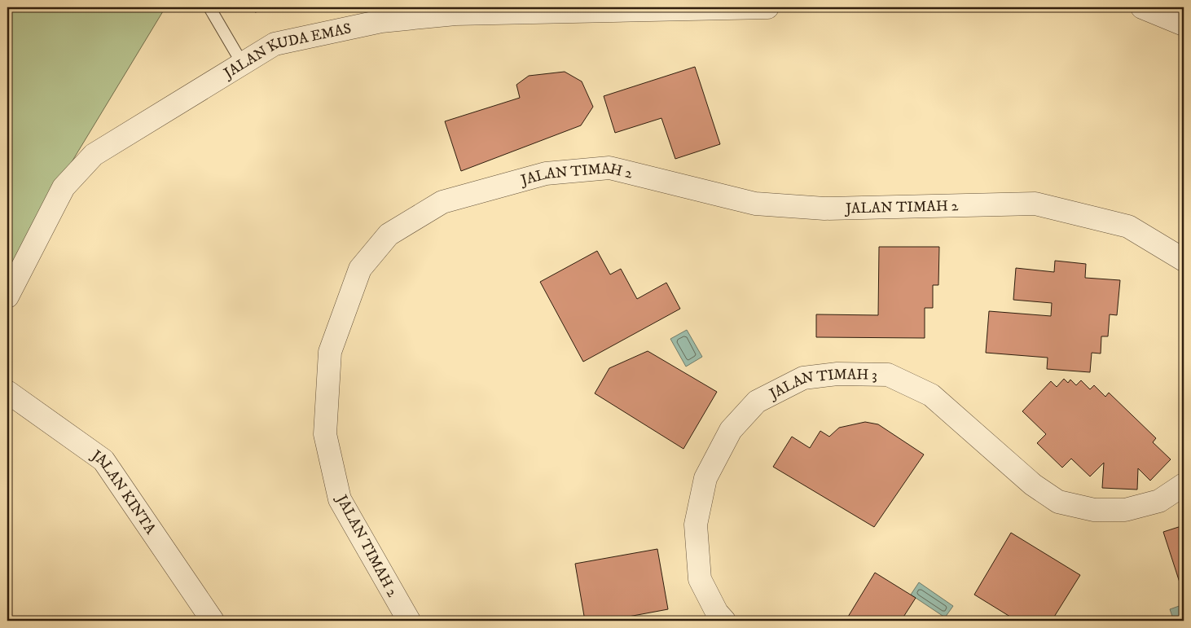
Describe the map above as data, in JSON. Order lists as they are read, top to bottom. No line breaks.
{"streets":{"street":["JALAN KUDA EMAS","JALAN TIMAH 2","JALAN TIMAH 3","JALAN KINTA"]}}
